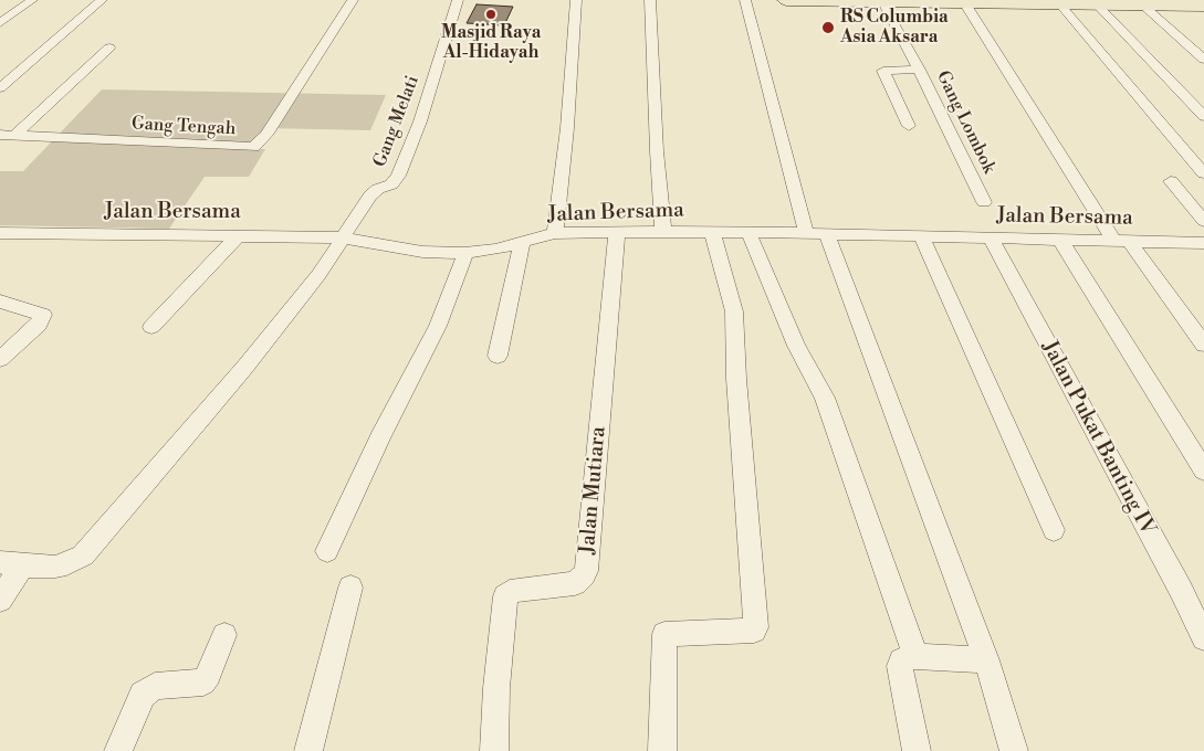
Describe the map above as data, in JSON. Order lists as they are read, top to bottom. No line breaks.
{"streets":{"street":["Gang Melati","Gang Lombok","Gang Tengah","Jalan Bersama","Jalan Pukat Banting IV","Jalan Mutiara"]},"crossings":[["Gang Melati","Jalan Bersama"],["Jalan Bersama","Jalan Pukat Banting IV"],["Jalan Bersama","Jalan Mutiara"]],"places":["Masjid Raya Al-Hidayah","RS Columbia Asia Aksara"]}
